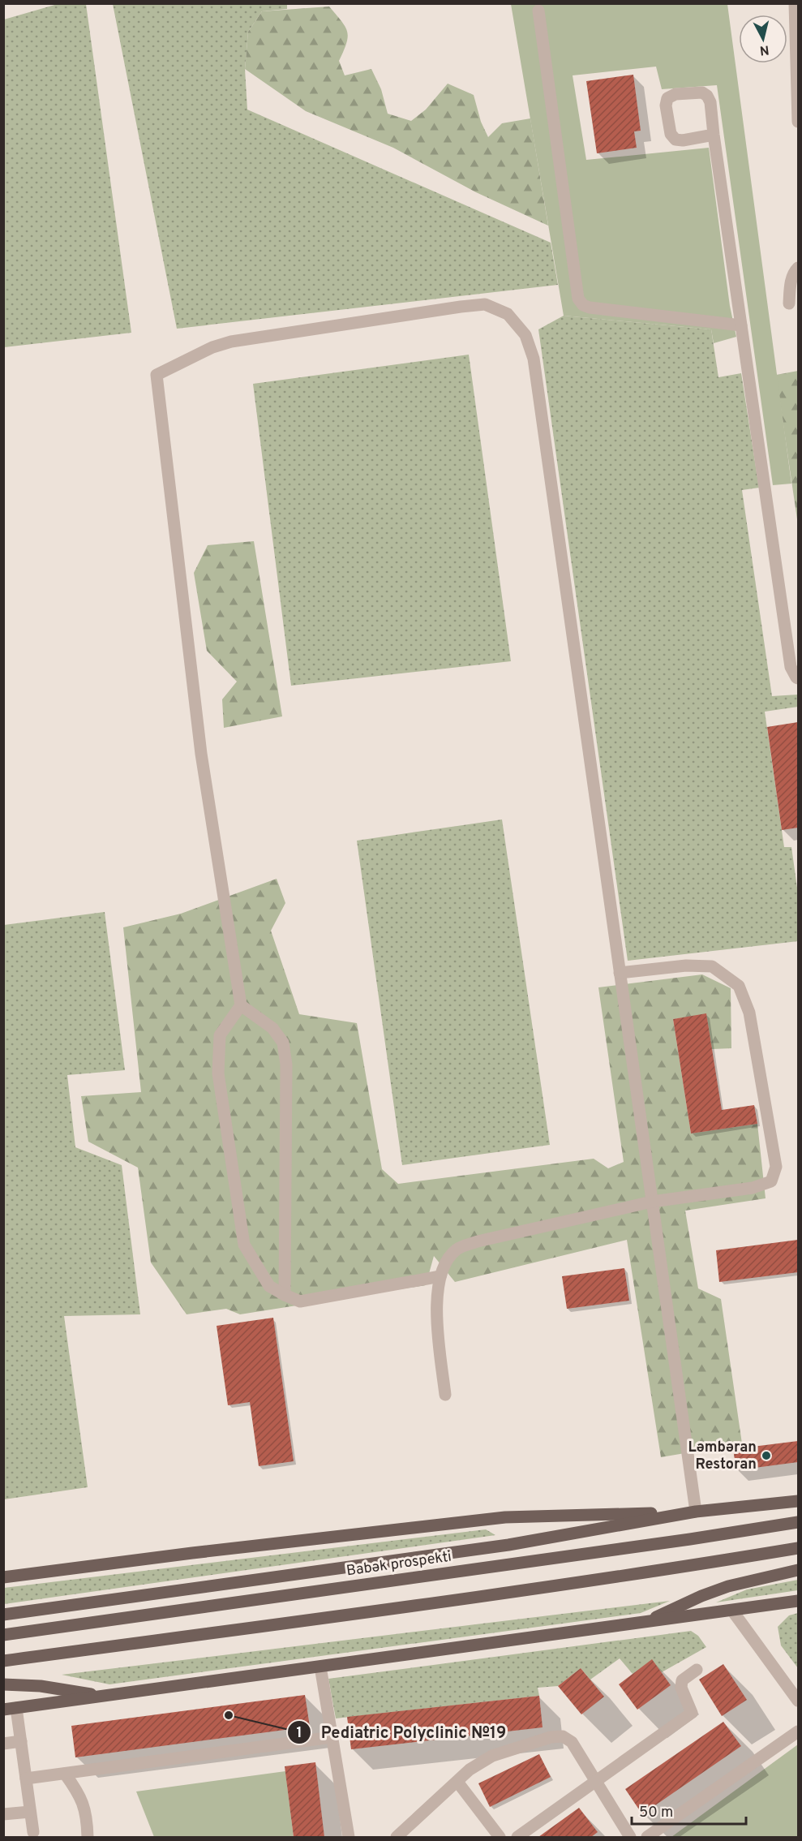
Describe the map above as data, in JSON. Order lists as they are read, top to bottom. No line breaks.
{"streets":{"main road":["Babək prospekti"]},"places":["Ləmbəran Restoran","Pediatric Polyclinic №19"],"scale_bar":"50 m","north":"bottom"}
